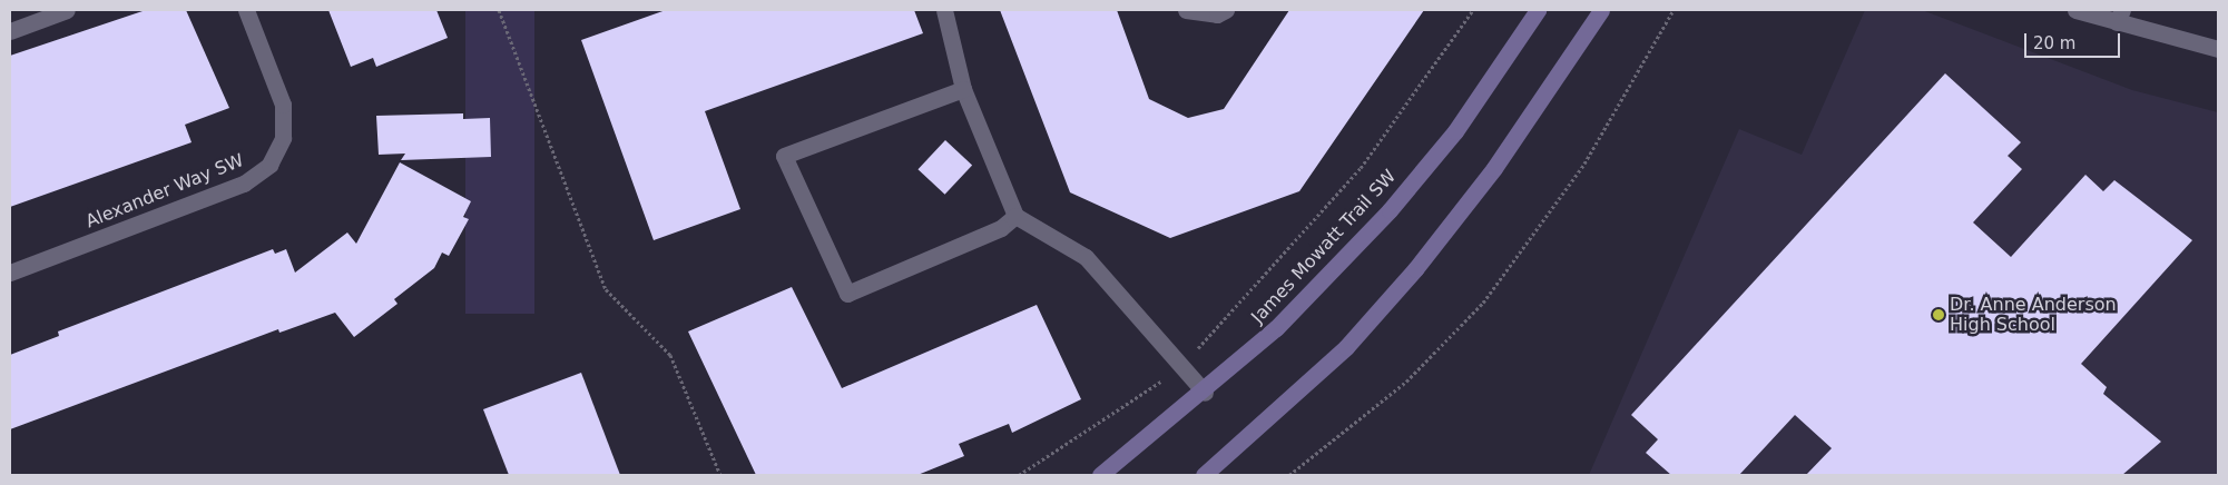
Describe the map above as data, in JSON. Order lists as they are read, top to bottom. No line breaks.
{"streets":{"main road":["James Mowatt Trail SW"],"street":["Alexander Way SW"]},"places":["Dr. Anne Anderson High School"],"scale_bar":"20 m"}
